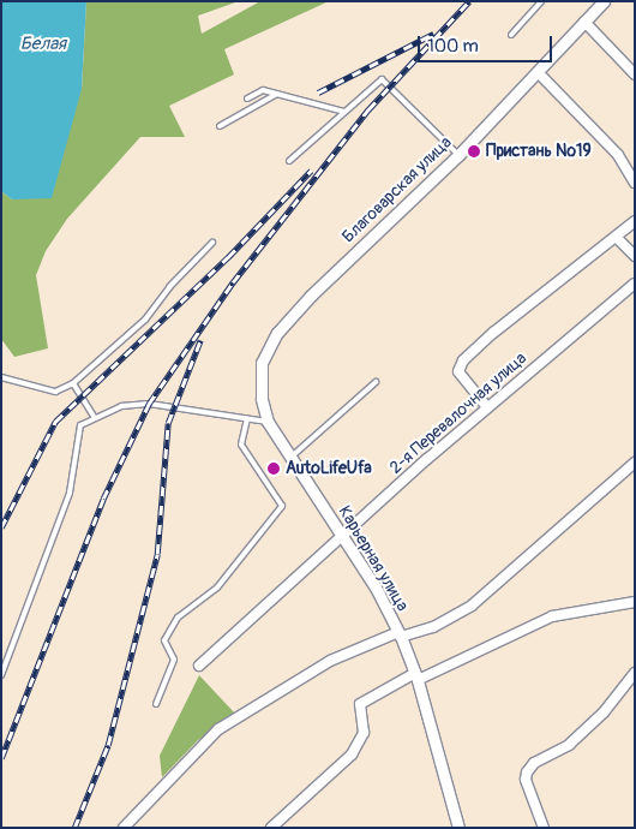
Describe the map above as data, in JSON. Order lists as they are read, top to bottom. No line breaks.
{"streets":{"street":["Благоварская улица","2-я Перевалочная улица","Карьерная улица"]},"crossings":[["Благоварская улица","Карьерная улица"],["2-я Перевалочная улица","Карьерная улица"]],"water":["Белая"],"places":["Пристань №19","AutoLifeUfa"],"scale_bar":"100 m"}
